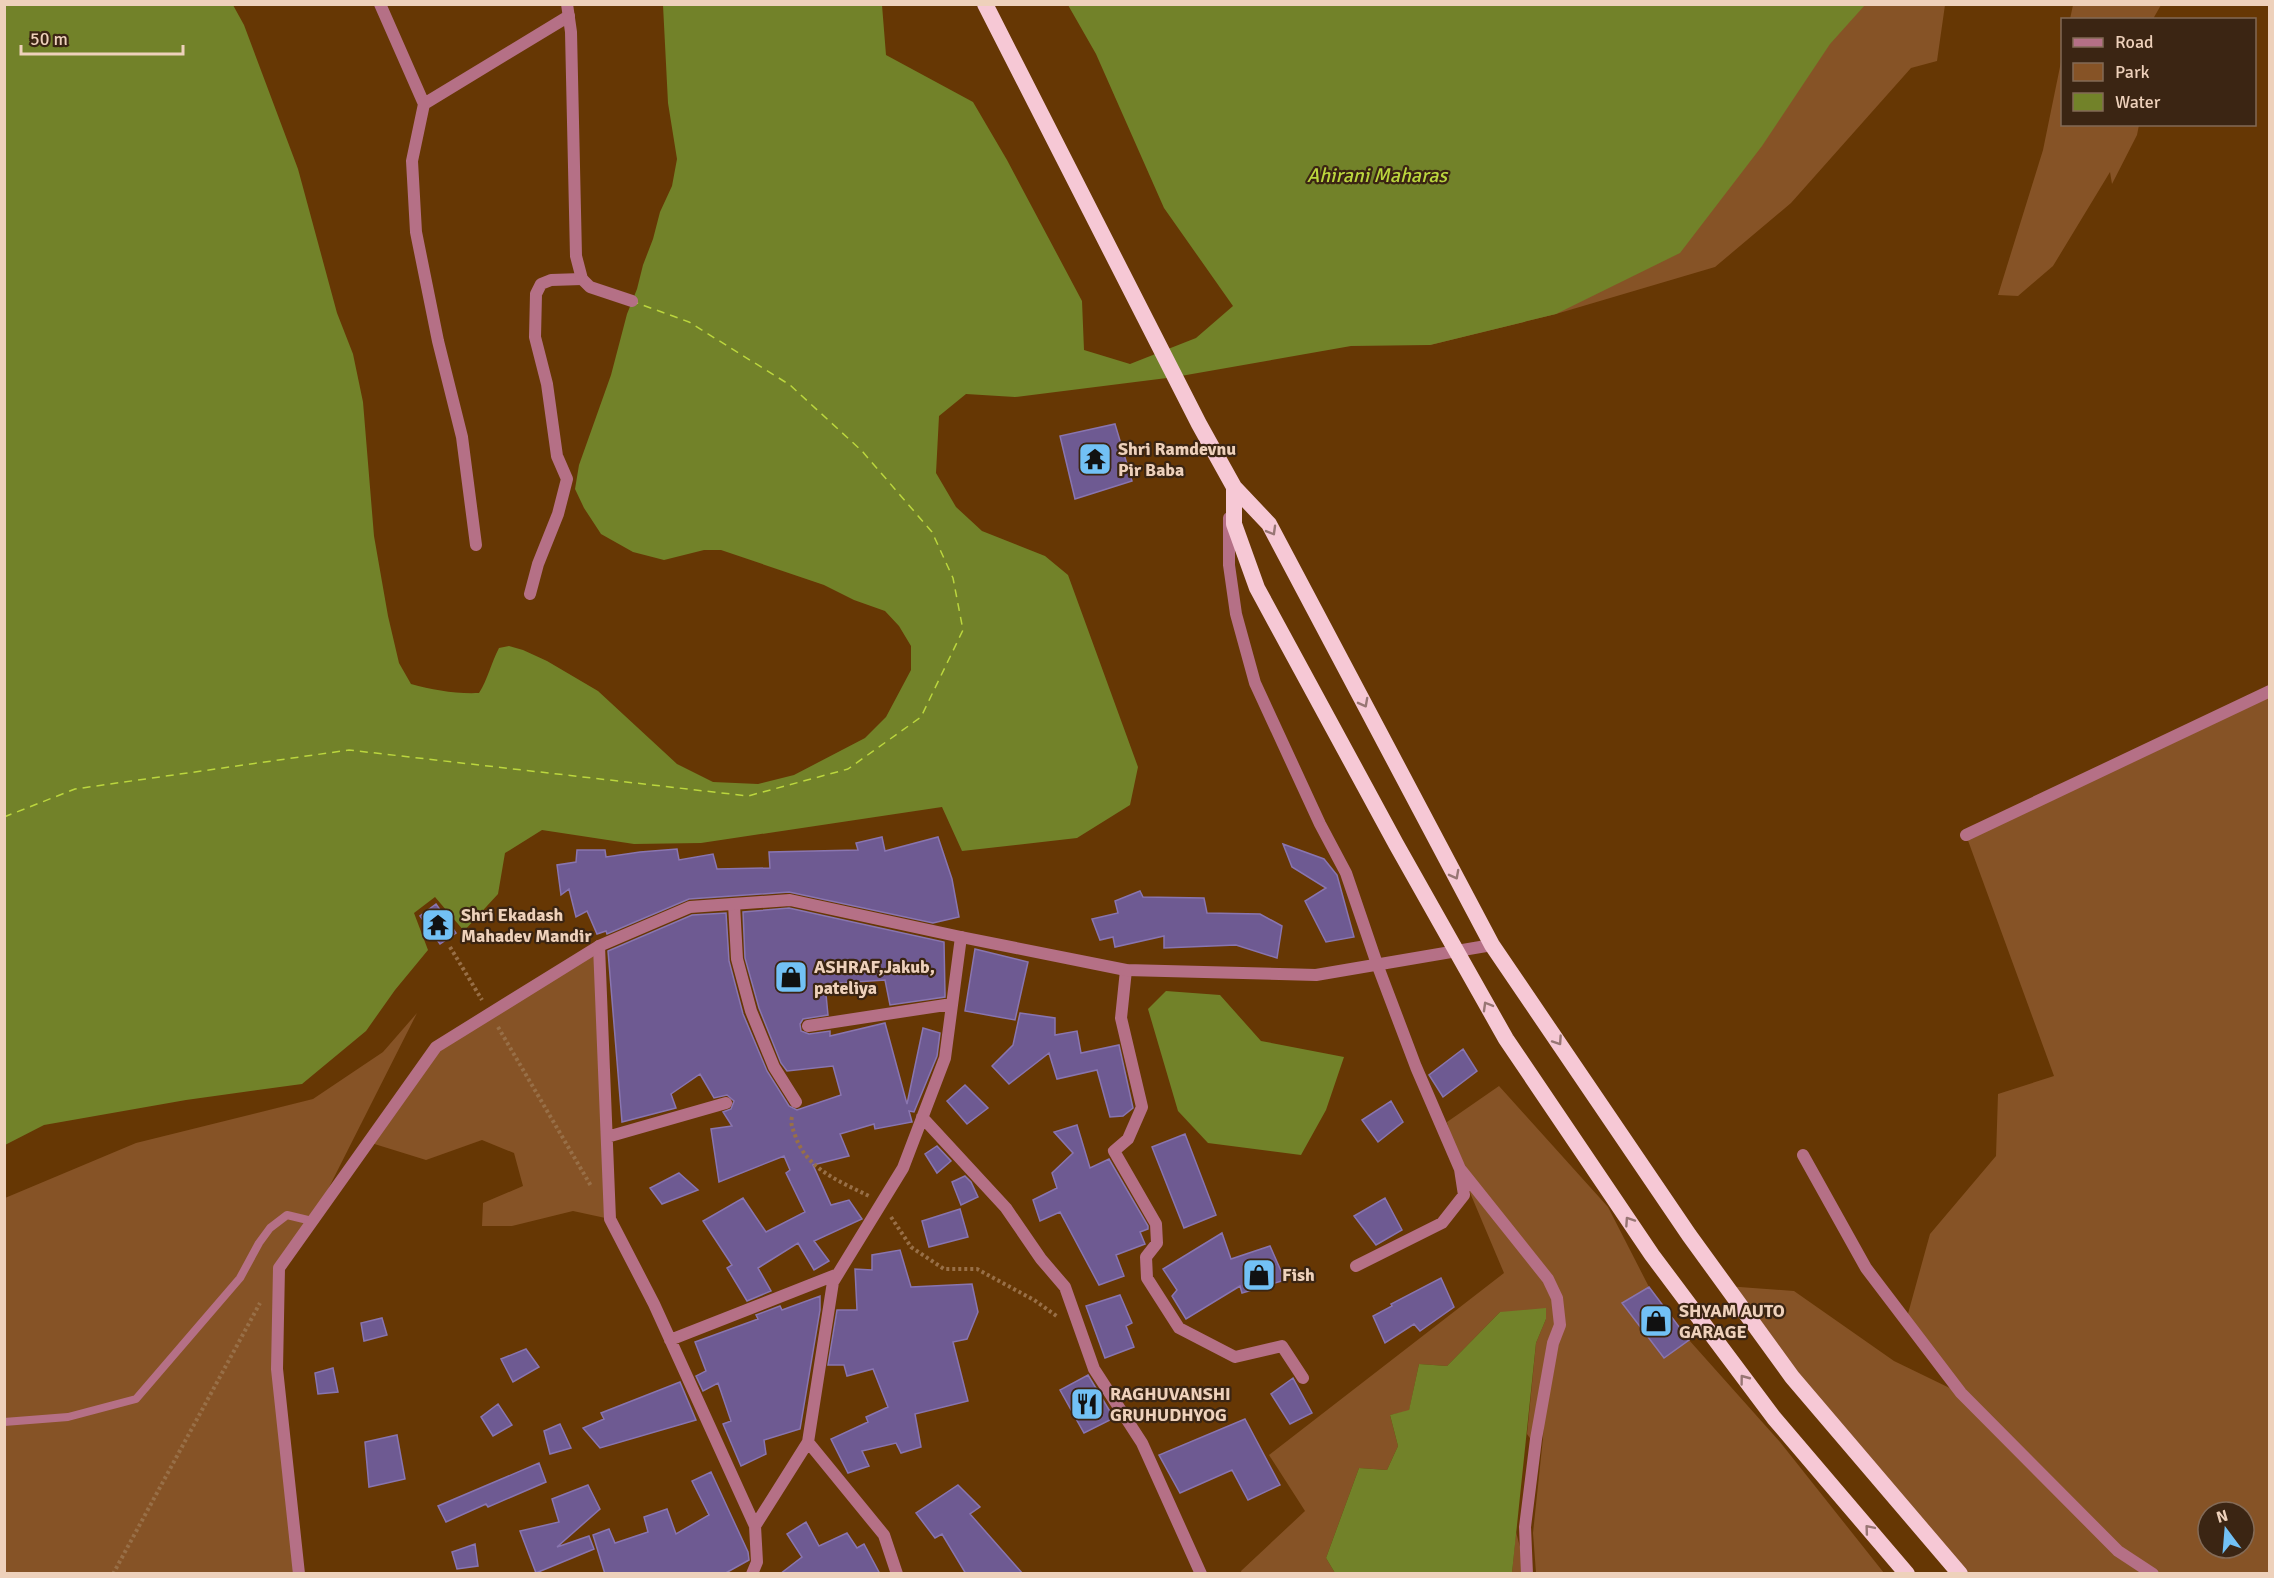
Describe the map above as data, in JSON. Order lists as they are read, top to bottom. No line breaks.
{"water":["Ahirani Maharas"],"places":{"temple":["Shri Ramdevnu Pir Baba","Shri Ekadash Mahadev Mandir"],"shop":["ASHRAF,Jakub, pateliya","Fish","SHYAM AUTO GARAGE"],"restaurant":["RAGHUVANSHI GRUHUDHYOG"]},"legend":["Road","Park","Water"],"scale_bar":"50 m","north":"top"}
